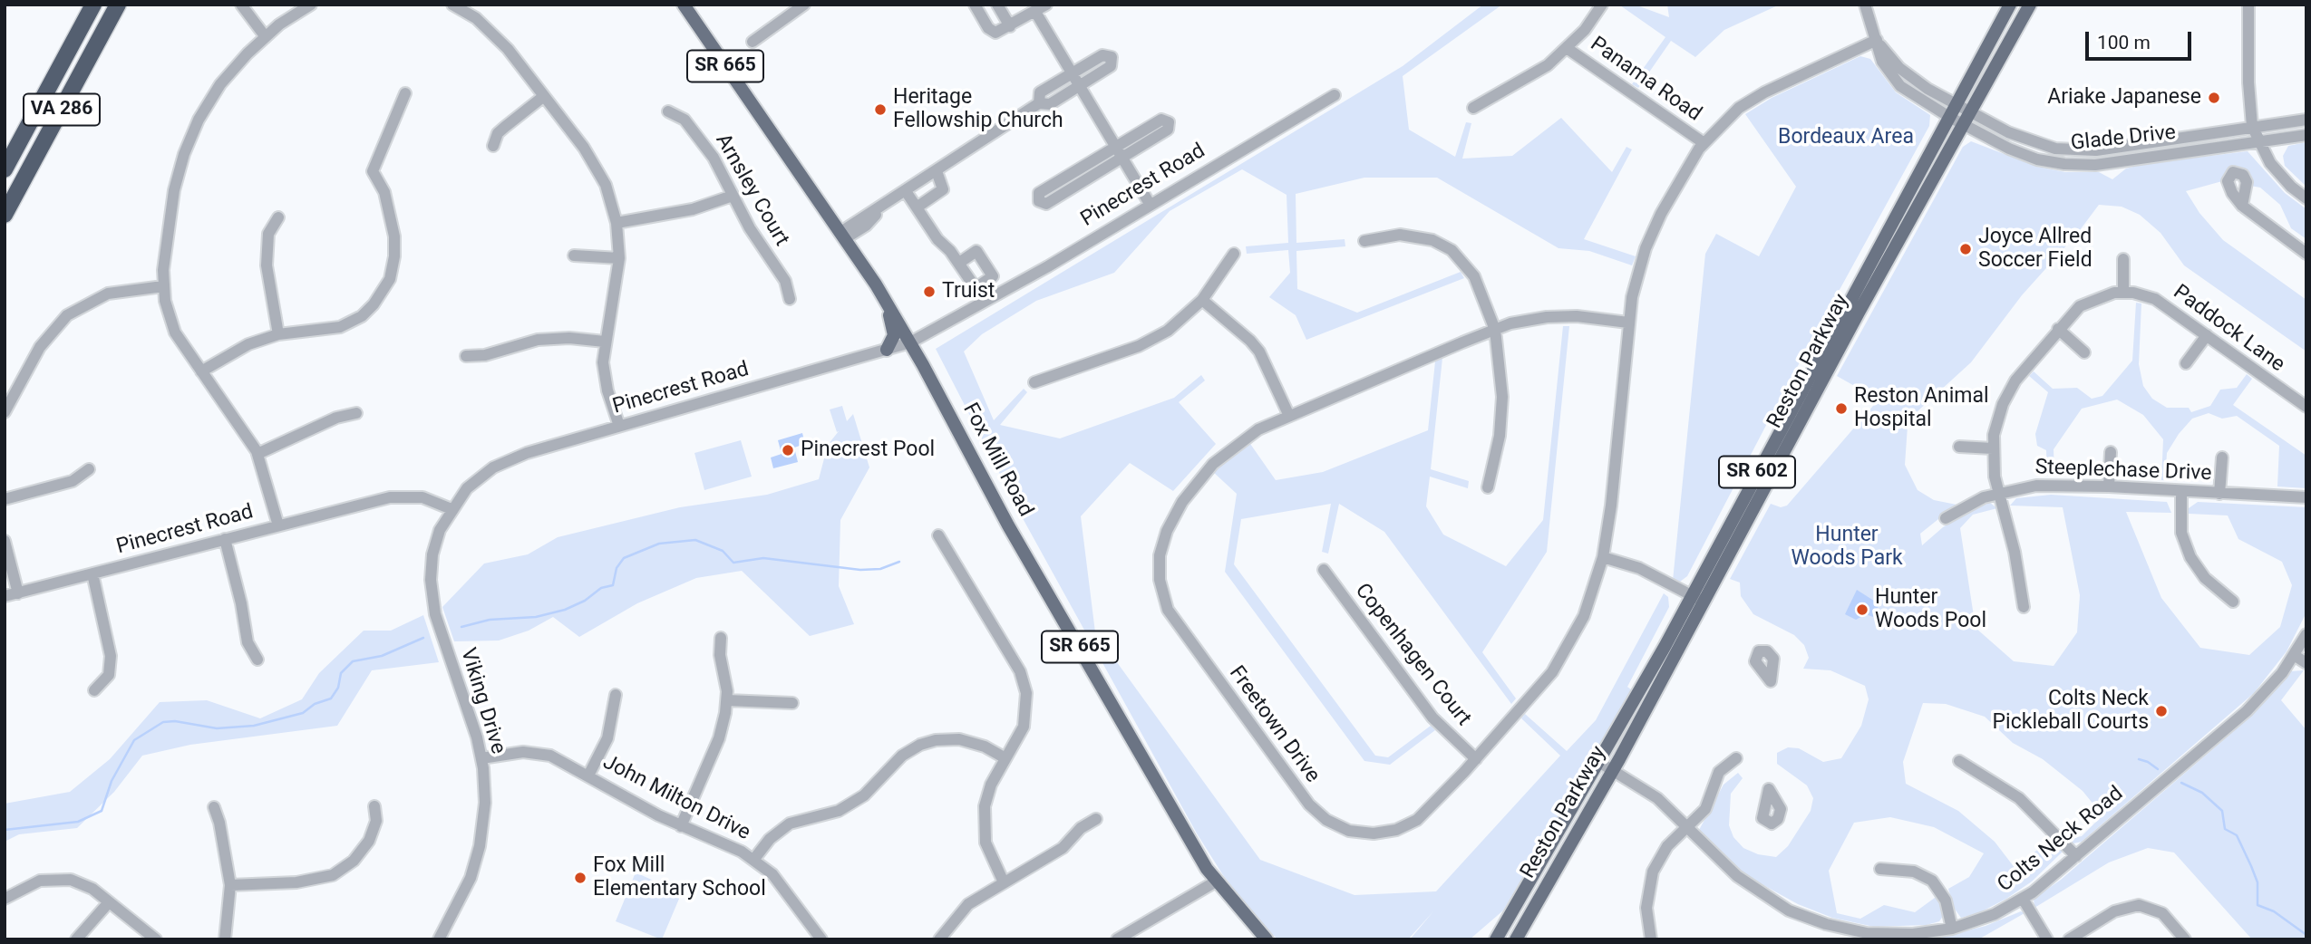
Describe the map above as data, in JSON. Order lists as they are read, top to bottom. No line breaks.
{"streets":{"highway":["VA 286"],"main road":["SR 665","Reston Parkway","Fox Mill Road","SR 602"],"street":["Panama Road","Glade Drive","Pinecrest Road","Arnsley Court","Paddock Lane","Steeplechase Drive","Copenhagen Court","Viking Drive","Freetown Drive","John Milton Drive","Colts Neck Road"]},"crossings":[["Panama Road","Freetown Drive"],["Glade Drive","Reston Parkway"],["Glade Drive","Freetown Drive"],["Pinecrest Road","Fox Mill Road"],["Pinecrest Road","Viking Drive"],["Paddock Lane","Steeplechase Drive"],["Reston Parkway","Colts Neck Road"],["Copenhagen Court","Freetown Drive"],["Viking Drive","John Milton Drive"]],"parks":["Bordeaux Area","Hunter Woods Park"],"places":["Ariake Japanese","Heritage Fellowship Church","Joyce Allred Soccer Field","Truist","Reston Animal Hospital","Pinecrest Pool","Hunter Woods Pool","Colts Neck Pickleball Courts","Fox Mill Elementary School"],"scale_bar":"100 m"}
